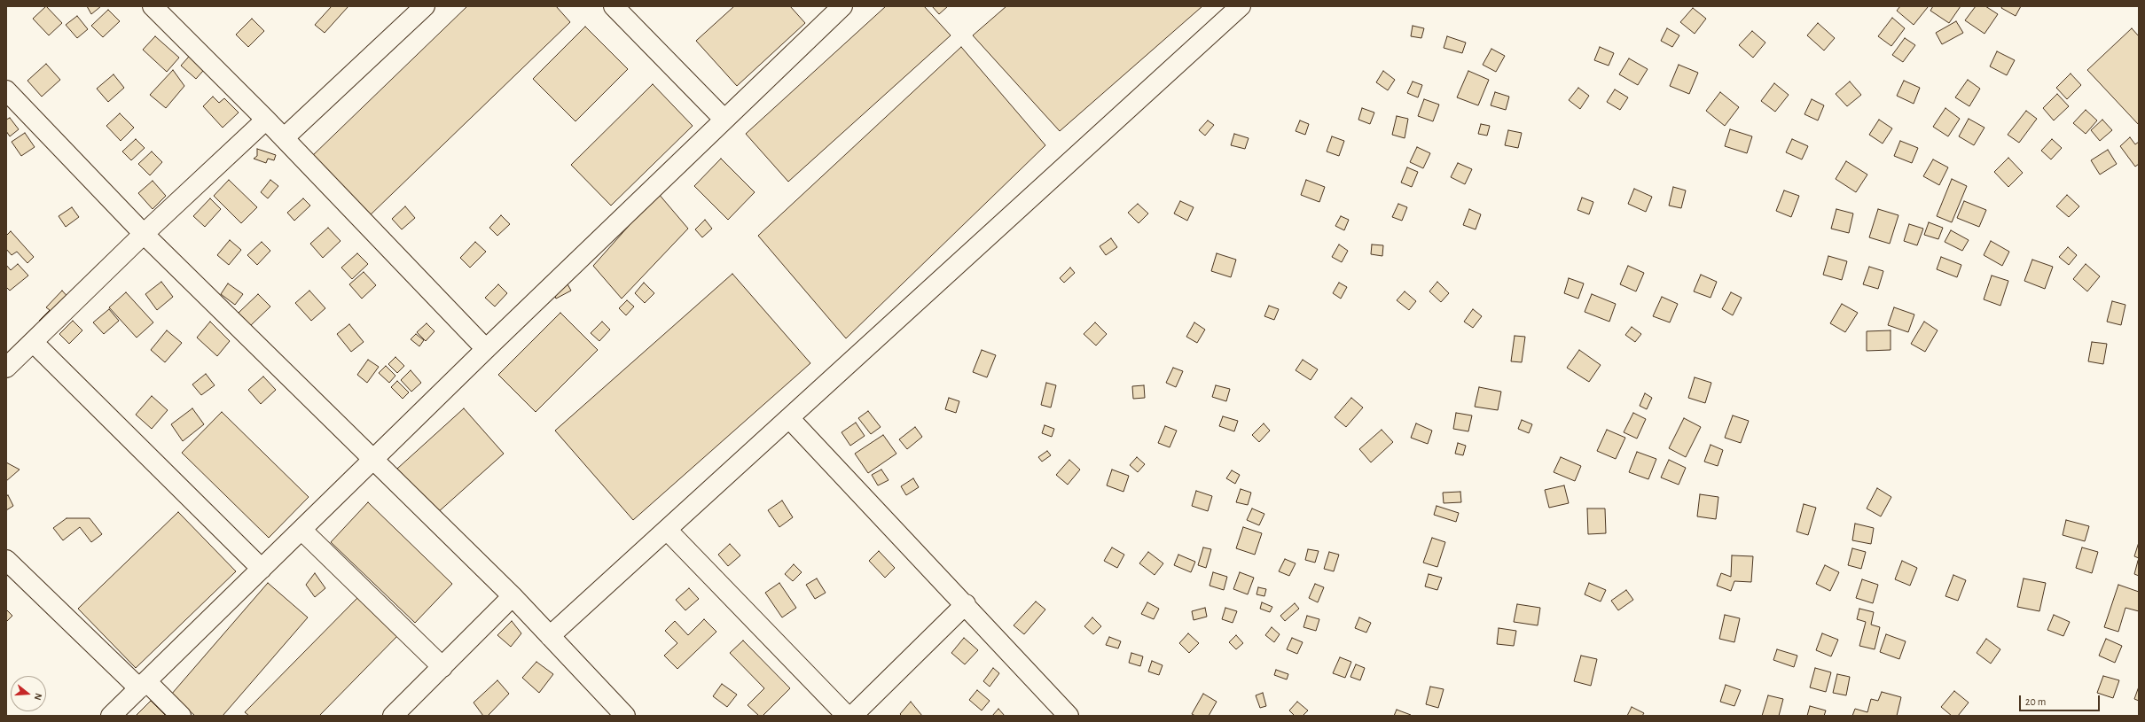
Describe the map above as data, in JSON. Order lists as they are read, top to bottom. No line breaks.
{"scale_bar":"20 m","north":"right"}
